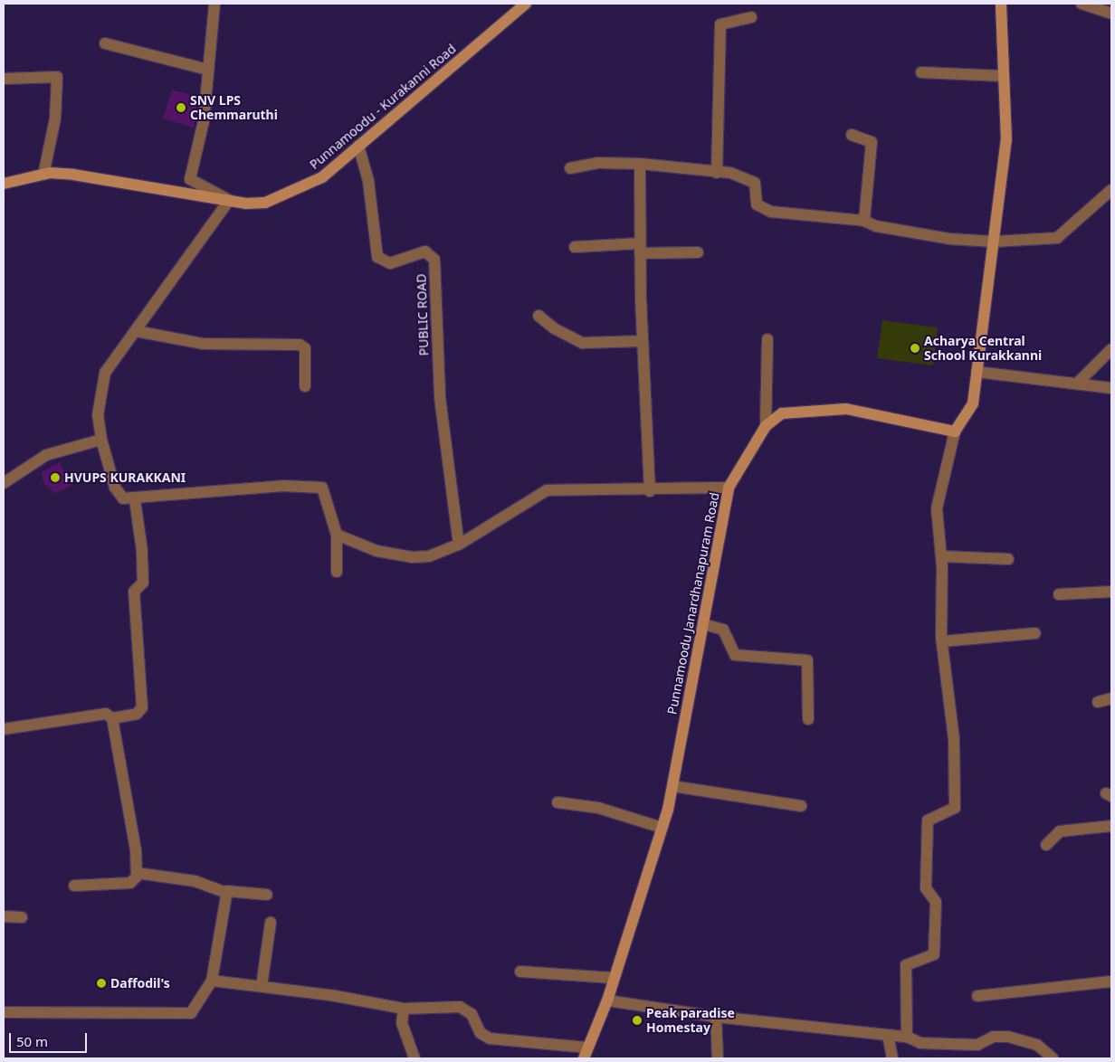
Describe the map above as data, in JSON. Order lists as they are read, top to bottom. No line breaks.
{"streets":{"main road":["Punnamoodu - Kurakanni Road","Punnamoodu Janardhanapuram Road"],"street":["PUBLIC ROAD"]},"crossings":[["Punnamoodu - Kurakanni Road","PUBLIC ROAD"]],"places":["SNV LPS Chemmaruthi","Acharya Central School Kurakkanni","HVUPS KURAKKANI","Daffodil's","Peak paradise Homestay"],"scale_bar":"50 m"}
